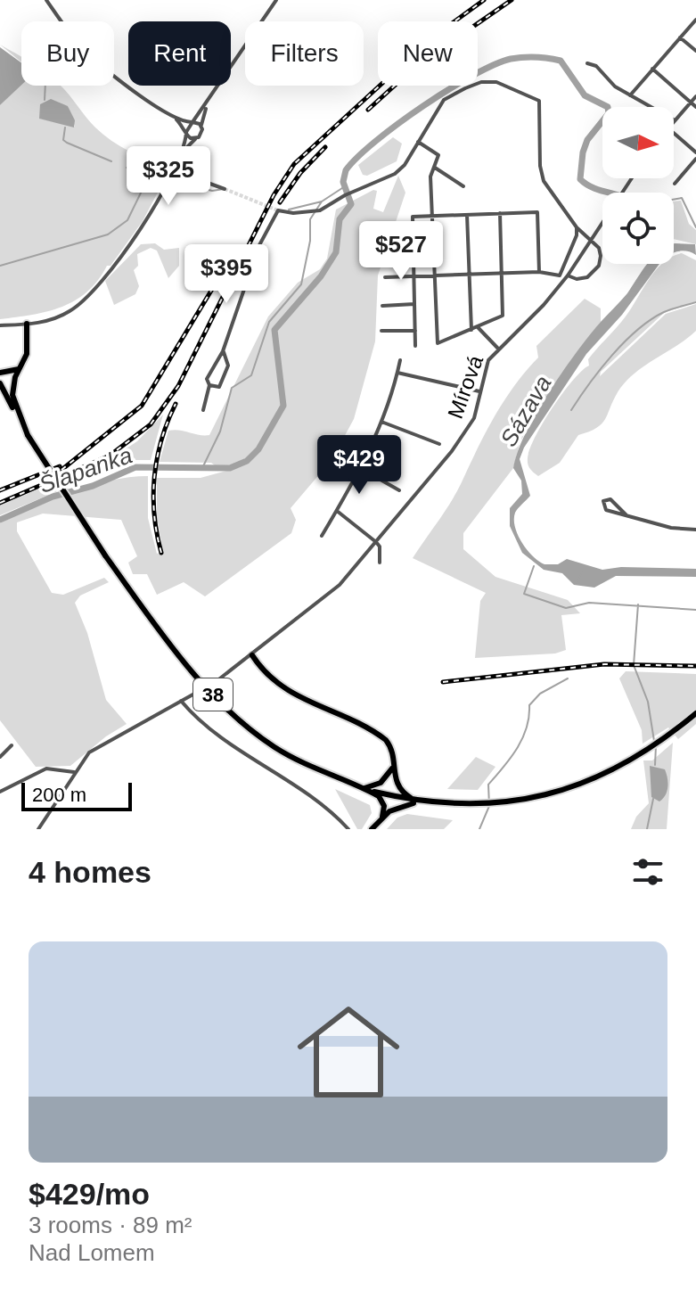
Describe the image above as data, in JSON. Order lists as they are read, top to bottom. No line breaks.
{"streets":{"main road":["38"],"street":["Mírová"]},"water":["Sázava","Šlapanka"],"scale_bar":"200 m","north":"right","page":{"chip":["Buy","Rent","Filters","New"],"price":["$325","$527","$395","$429"],"scale":"200 m","heading":"4 homes","list":[{"name":"$429/mo","note":"3 rooms · 89 m² · Nad Lomem"}]}}
